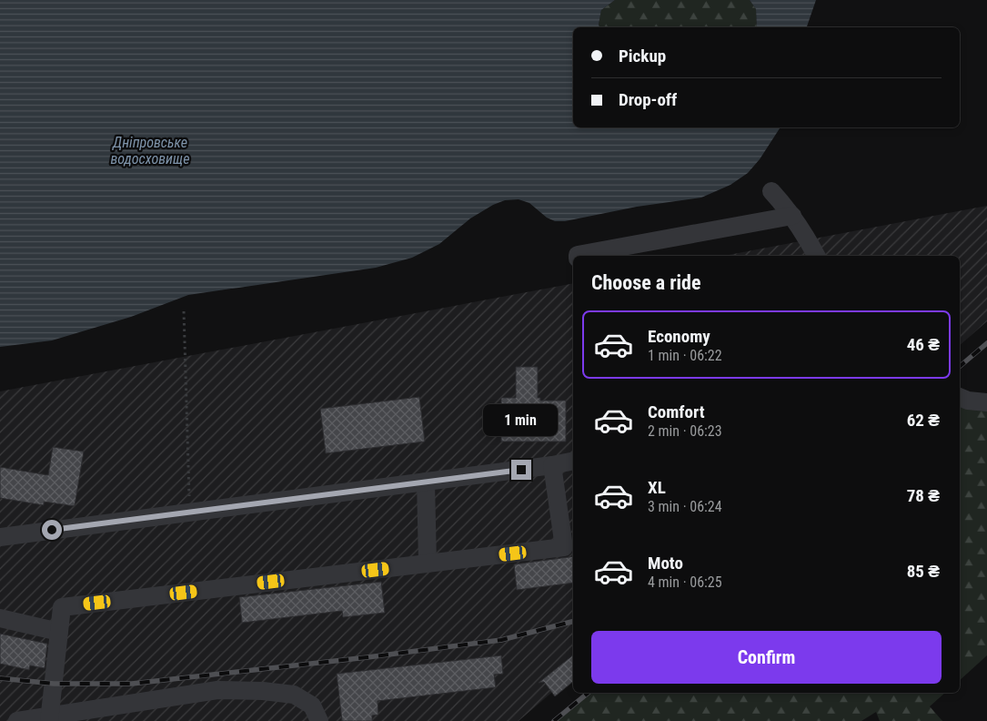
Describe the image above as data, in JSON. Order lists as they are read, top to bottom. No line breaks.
{"water":["Дніпровське водосховище"],"page":{"banner":["Pickup","Drop-off"],"heading":"Choose a ride","list":[{"name":"Economy","note":"1 min · 06:22","value":"46 ₴"},{"name":"Comfort","note":"2 min · 06:23","value":"62 ₴"},{"name":"XL","note":"3 min · 06:24","value":"78 ₴"},{"name":"Moto","note":"4 min · 06:25","value":"85 ₴"}],"bubble":"1 min","buttons":"Confirm"}}
